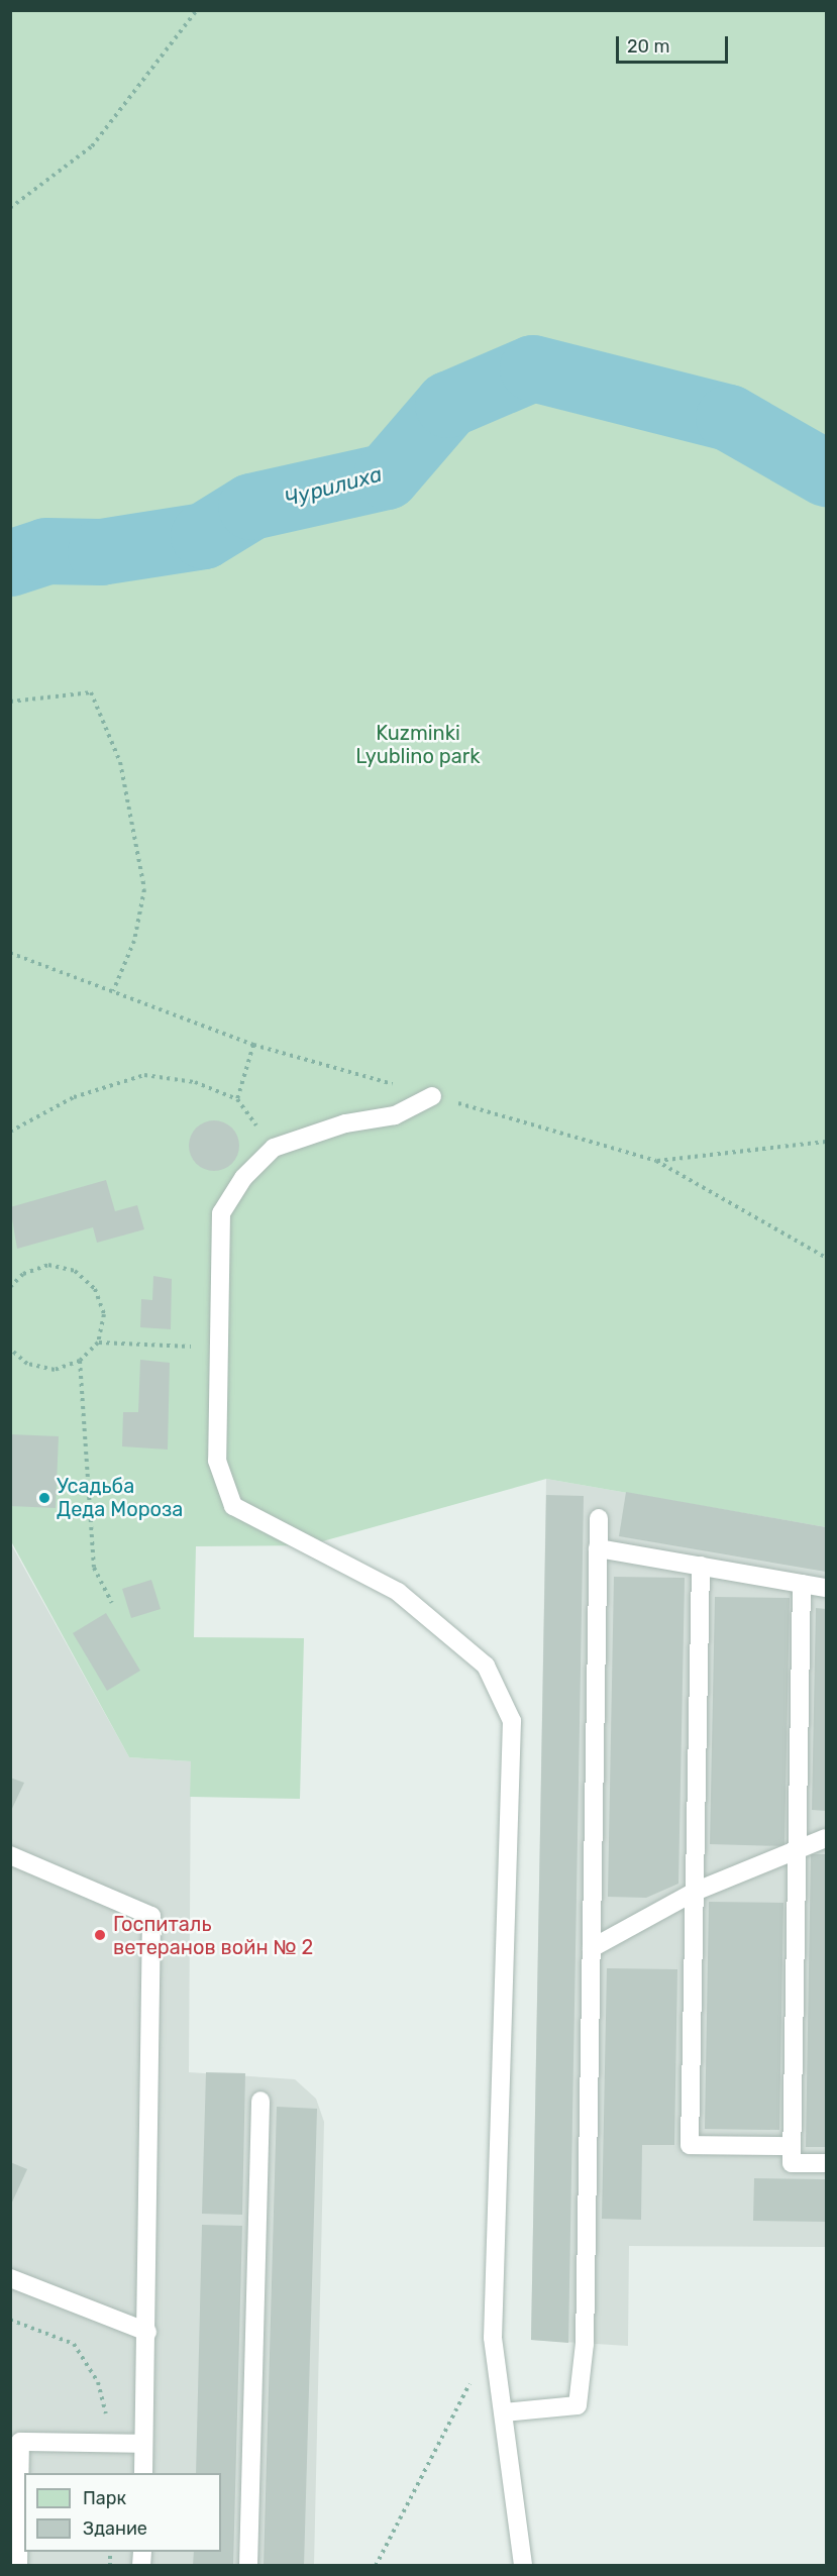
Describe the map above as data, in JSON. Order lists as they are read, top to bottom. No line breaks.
{"water":["Чурилиха"],"parks":["Kuzminki Lyublino park"],"places":["Усадьба Деда Мороза","Госпиталь ветеранов войн № 2"],"legend":["Парк","Здание"],"scale_bar":"20 m"}
